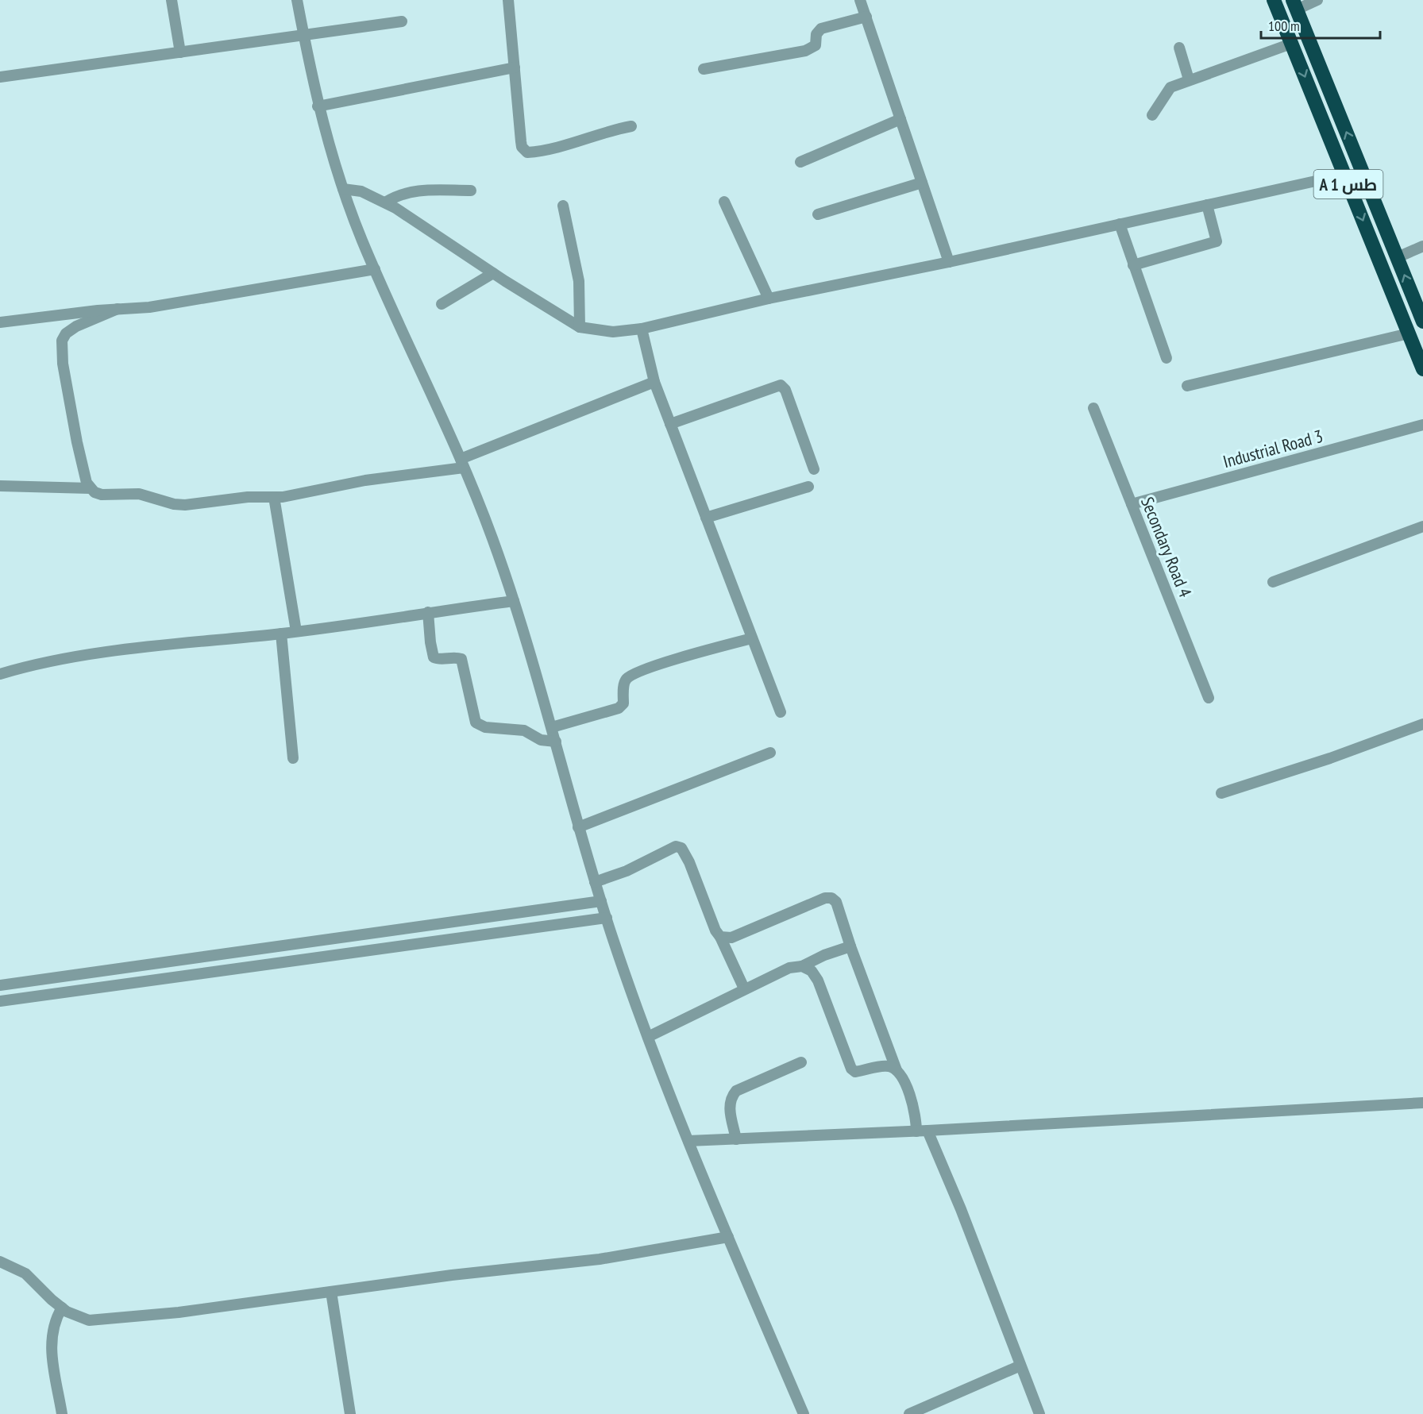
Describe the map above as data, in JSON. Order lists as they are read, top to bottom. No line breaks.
{"streets":{"highway":["A 1 طس"],"street":["Industrial Road 3","Secondary Road 4"]},"crossings":[["Industrial Road 3","Secondary Road 4"]],"scale_bar":"100 m"}
